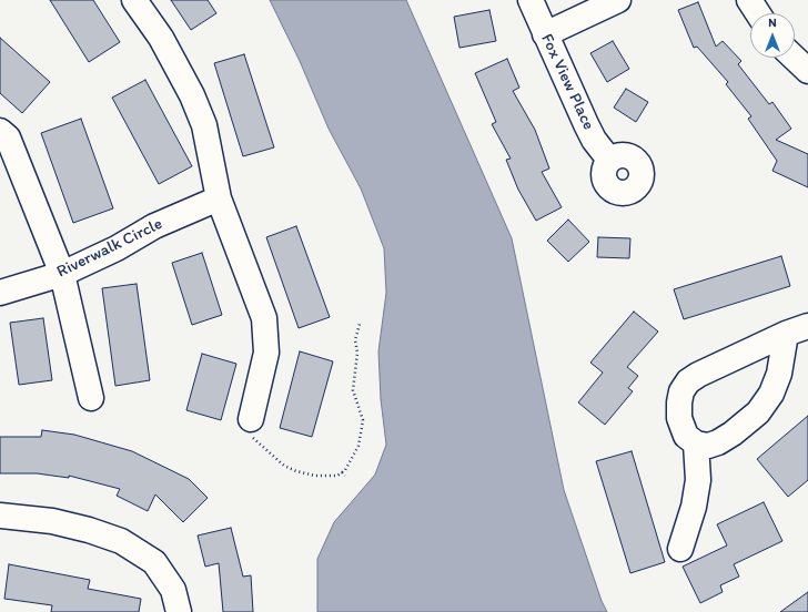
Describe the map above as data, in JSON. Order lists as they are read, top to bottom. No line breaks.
{"streets":{"street":["Fox View Place","Riverwalk Circle"]},"north":"top"}
